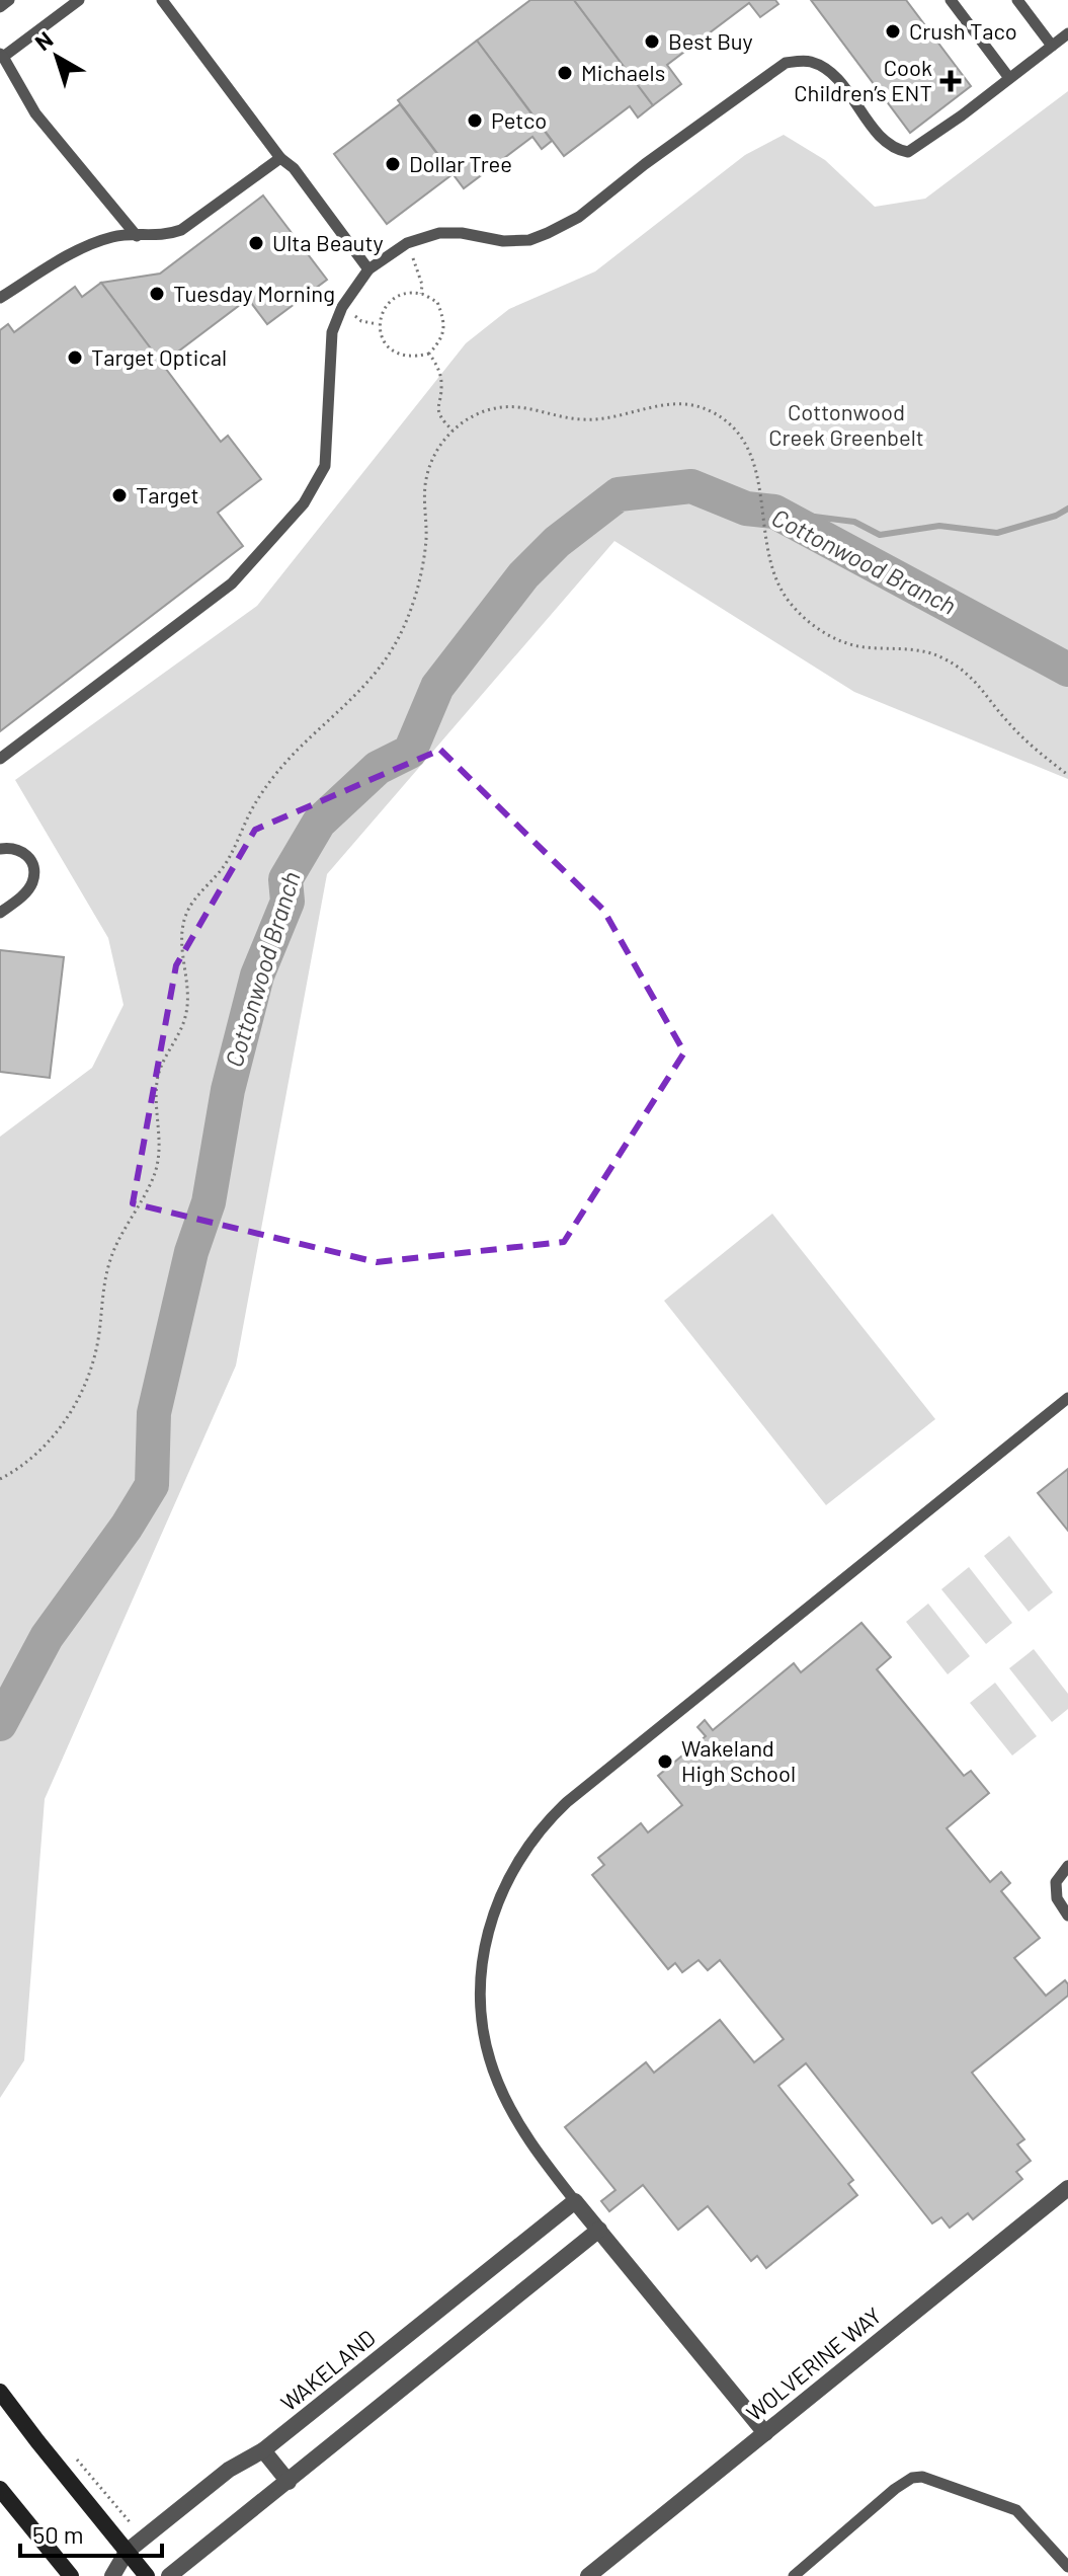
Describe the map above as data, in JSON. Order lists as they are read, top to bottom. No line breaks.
{"streets":{"street":["WOLVERINE WAY","WAKELAND"]},"water":["Cottonwood Branch"],"parks":["Cottonwood Creek Greenbelt"],"places":{"other":["Crush Taco","Best Buy","Michaels","Petco","Dollar Tree","Ulta Beauty","Tuesday Morning","Target Optical","Target","Wakeland High School"],"health":["Cook Children’s ENT"]},"scale_bar":"50 m","north":"top left"}
